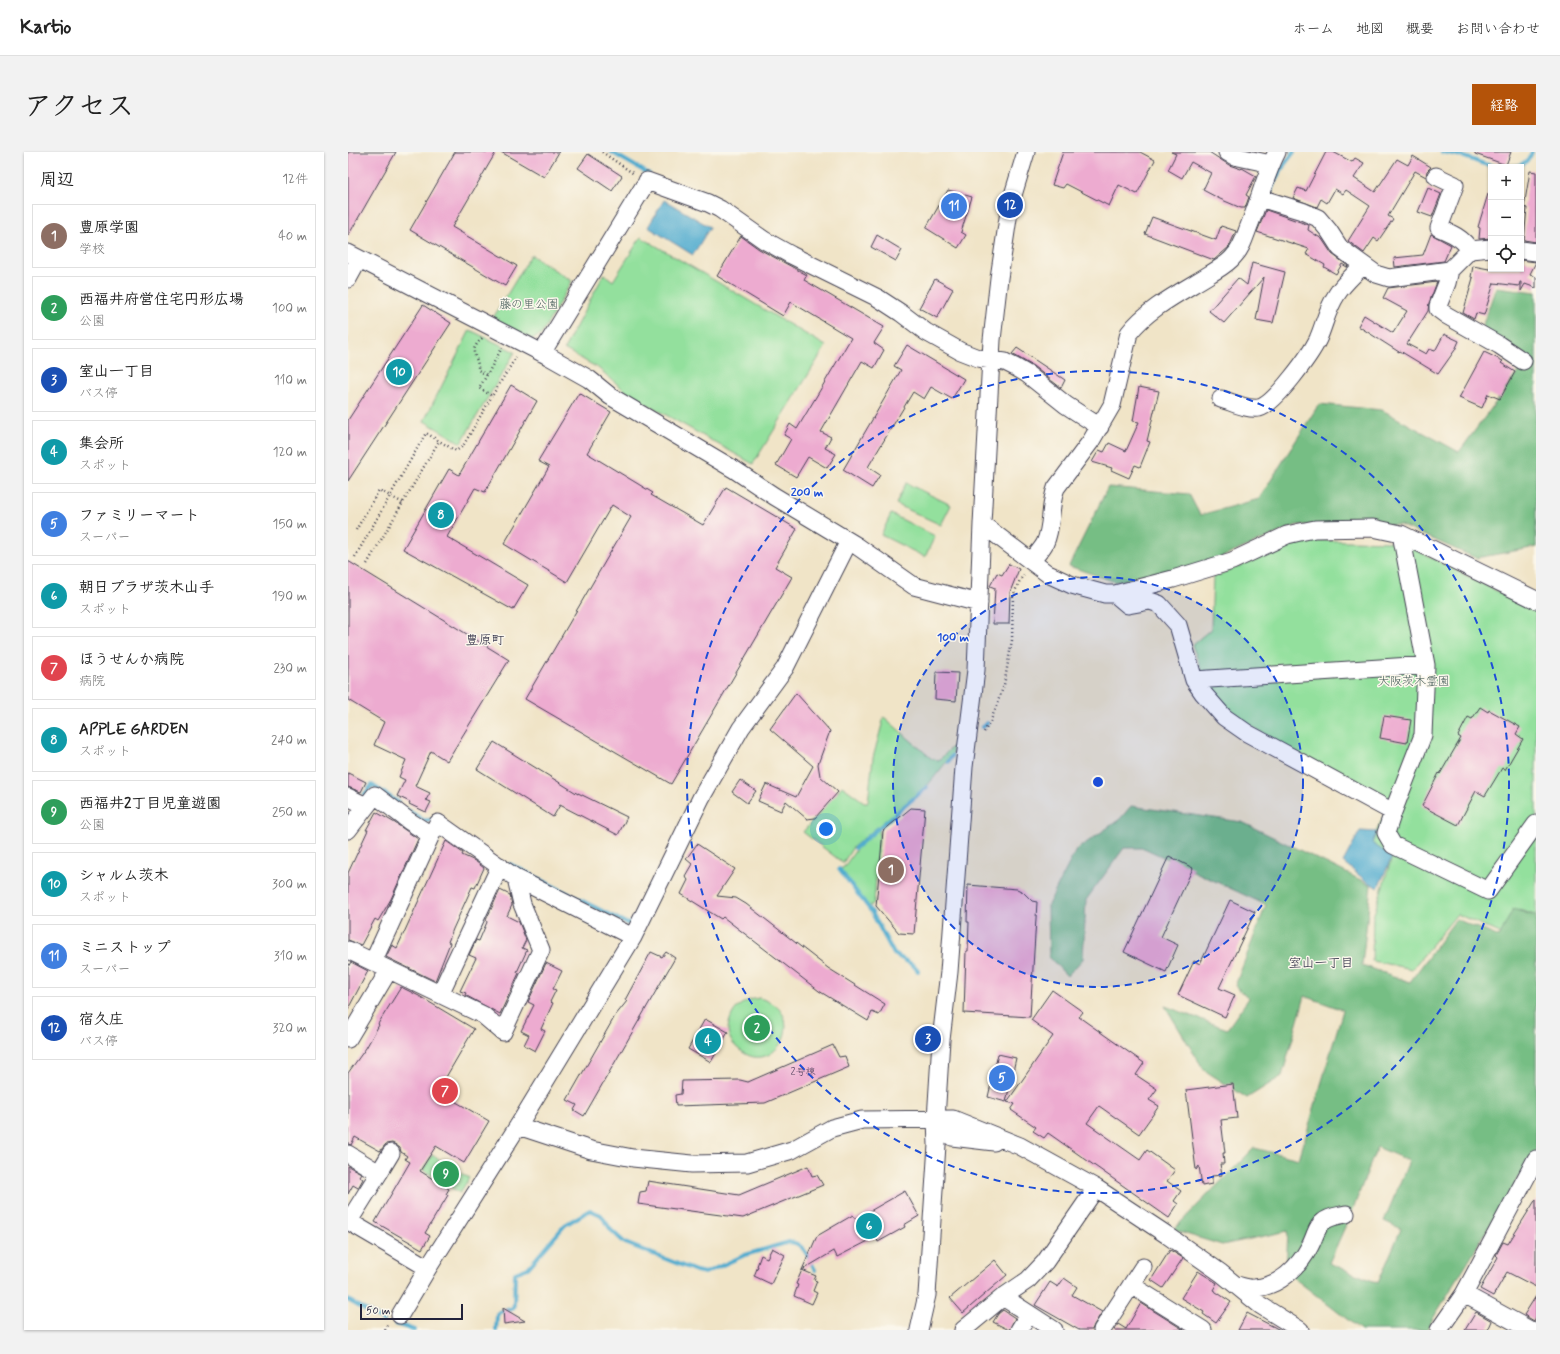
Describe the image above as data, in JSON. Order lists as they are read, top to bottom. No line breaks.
{"districts":["豊原町","室山一丁目"],"parks":["藤の里公園","大阪茨木霊園"],"house_numbers":["2号棟"],"scale_bar":"50 m","page":{"header":"Kartio","nav":["ホーム","地図","概要","お問い合わせ"],"title":"アクセス","buttons":"経路","heading":["周辺","12件"],"map_buttons":["+","−"],"pins":["12","11","10","8","1","2","3","4","5","7","9","6"],"list":[{"mark":"1","name":"豊原学園","note":"学校","value":"40 m"},{"mark":"2","name":"西福井府営住宅円形広場","note":"公園","value":"100 m"},{"mark":"3","name":"室山一丁目","note":"バス停","value":"110 m"},{"mark":"4","name":"集会所","note":"スポット","value":"120 m"},{"mark":"5","name":"ファミリーマート","note":"スーパー","value":"150 m"},{"mark":"6","name":"朝日プラザ茨木山手","note":"スポット","value":"190 m"},{"mark":"7","name":"ほうせんか病院","note":"病院","value":"230 m"},{"mark":"8","name":"APPLE GARDEN","note":"スポット","value":"240 m"},{"mark":"9","name":"西福井2丁目児童遊園","note":"公園","value":"250 m"},{"mark":"10","name":"シャルム茨木","note":"スポット","value":"300 m"},{"mark":"11","name":"ミニストップ","note":"スーパー","value":"310 m"},{"mark":"12","name":"宿久庄","note":"バス停","value":"320 m"}],"scale":"50 m"},"rings":["200 m","100 m"]}
